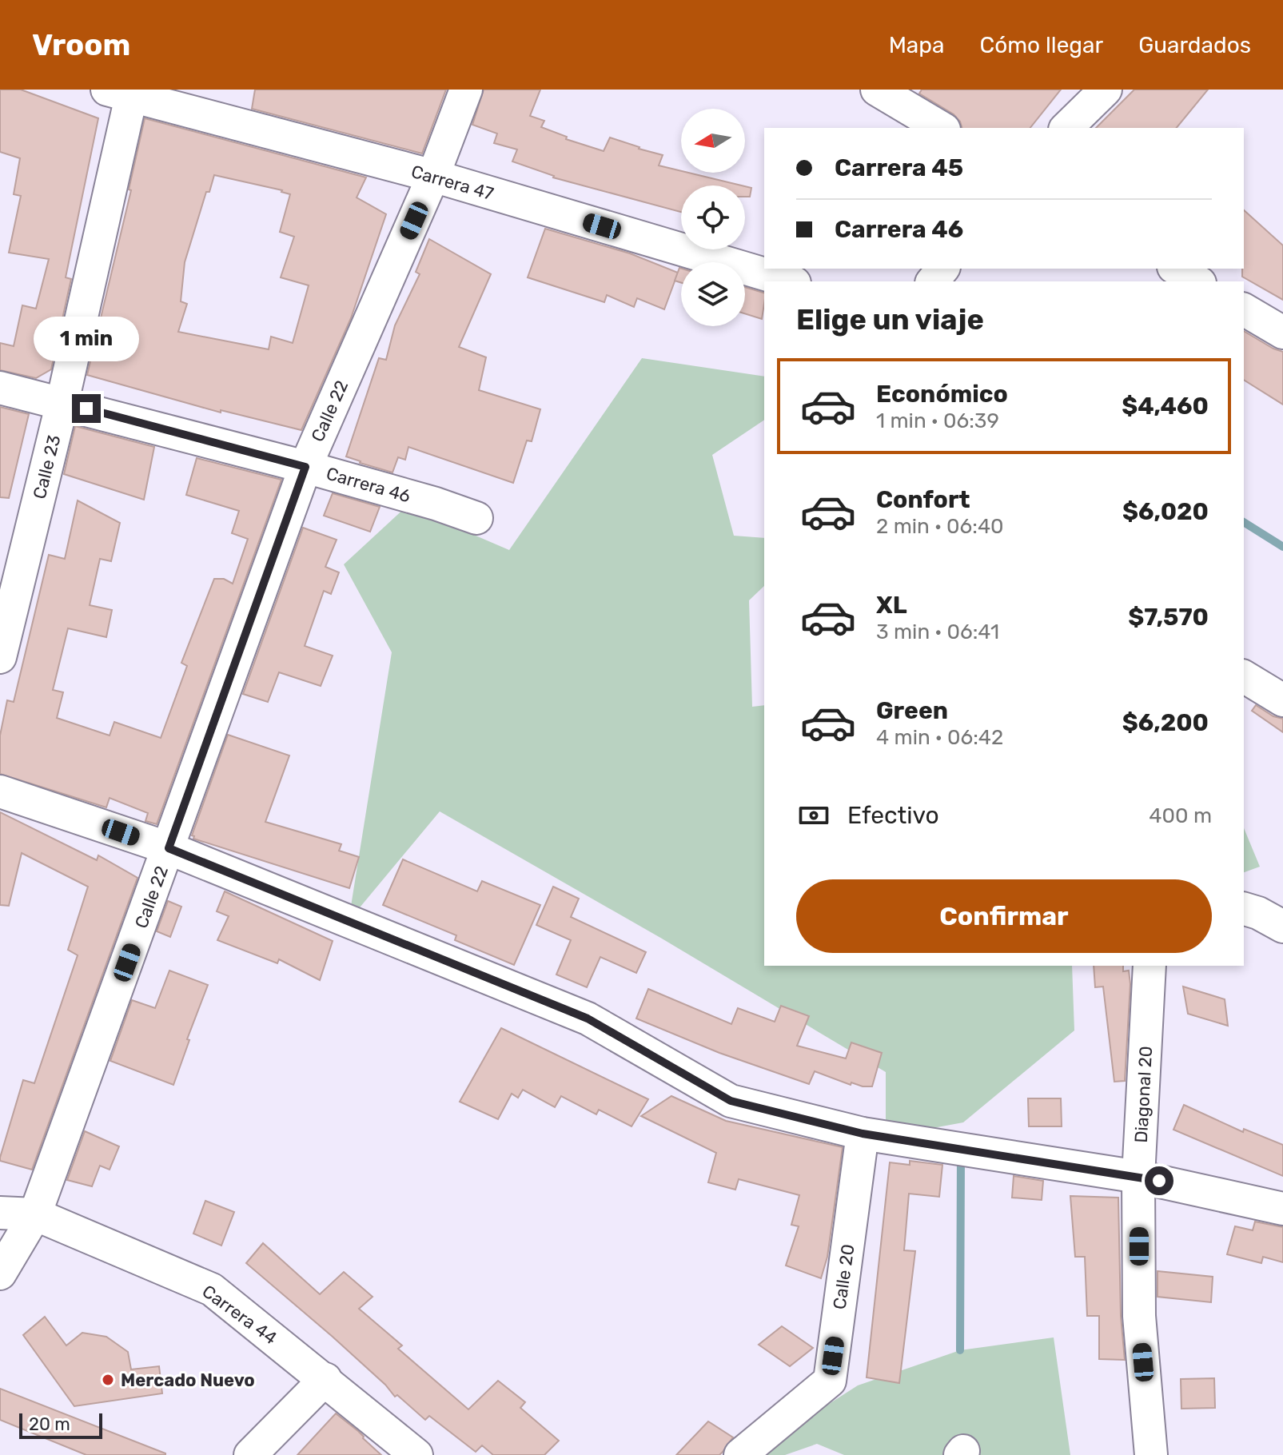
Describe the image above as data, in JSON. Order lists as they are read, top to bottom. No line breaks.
{"streets":{"street":["Carrera 47","Calle 22","Calle 23","Carrera 46","Diagonal 20","Calle 20","Carrera 44"]},"crossings":[["Carrera 47","Calle 22"],["Carrera 47","Calle 23"],["Calle 22","Carrera 46"],["Calle 22","Carrera 44"],["Calle 23","Carrera 46"]],"places":["Mercado Nuevo"],"scale_bar":"20 m","north":"left","page":{"header":"Vroom","nav":["Mapa","Cómo llegar","Guardados"],"banner":["Carrera 45","Carrera 46"],"heading":"Elige un viaje","bubble":"1 min","list":[{"name":"Económico","note":"1 min · 06:39","value":"$4,460"},{"name":"Confort","note":"2 min · 06:40","value":"$6,020"},{"name":"XL","note":"3 min · 06:41","value":"$7,570"},{"name":"Green","note":"4 min · 06:42","value":"$6,200"}],"pay":["Efectivo","400 m"],"buttons":"Confirmar","scale":"20 m"}}
